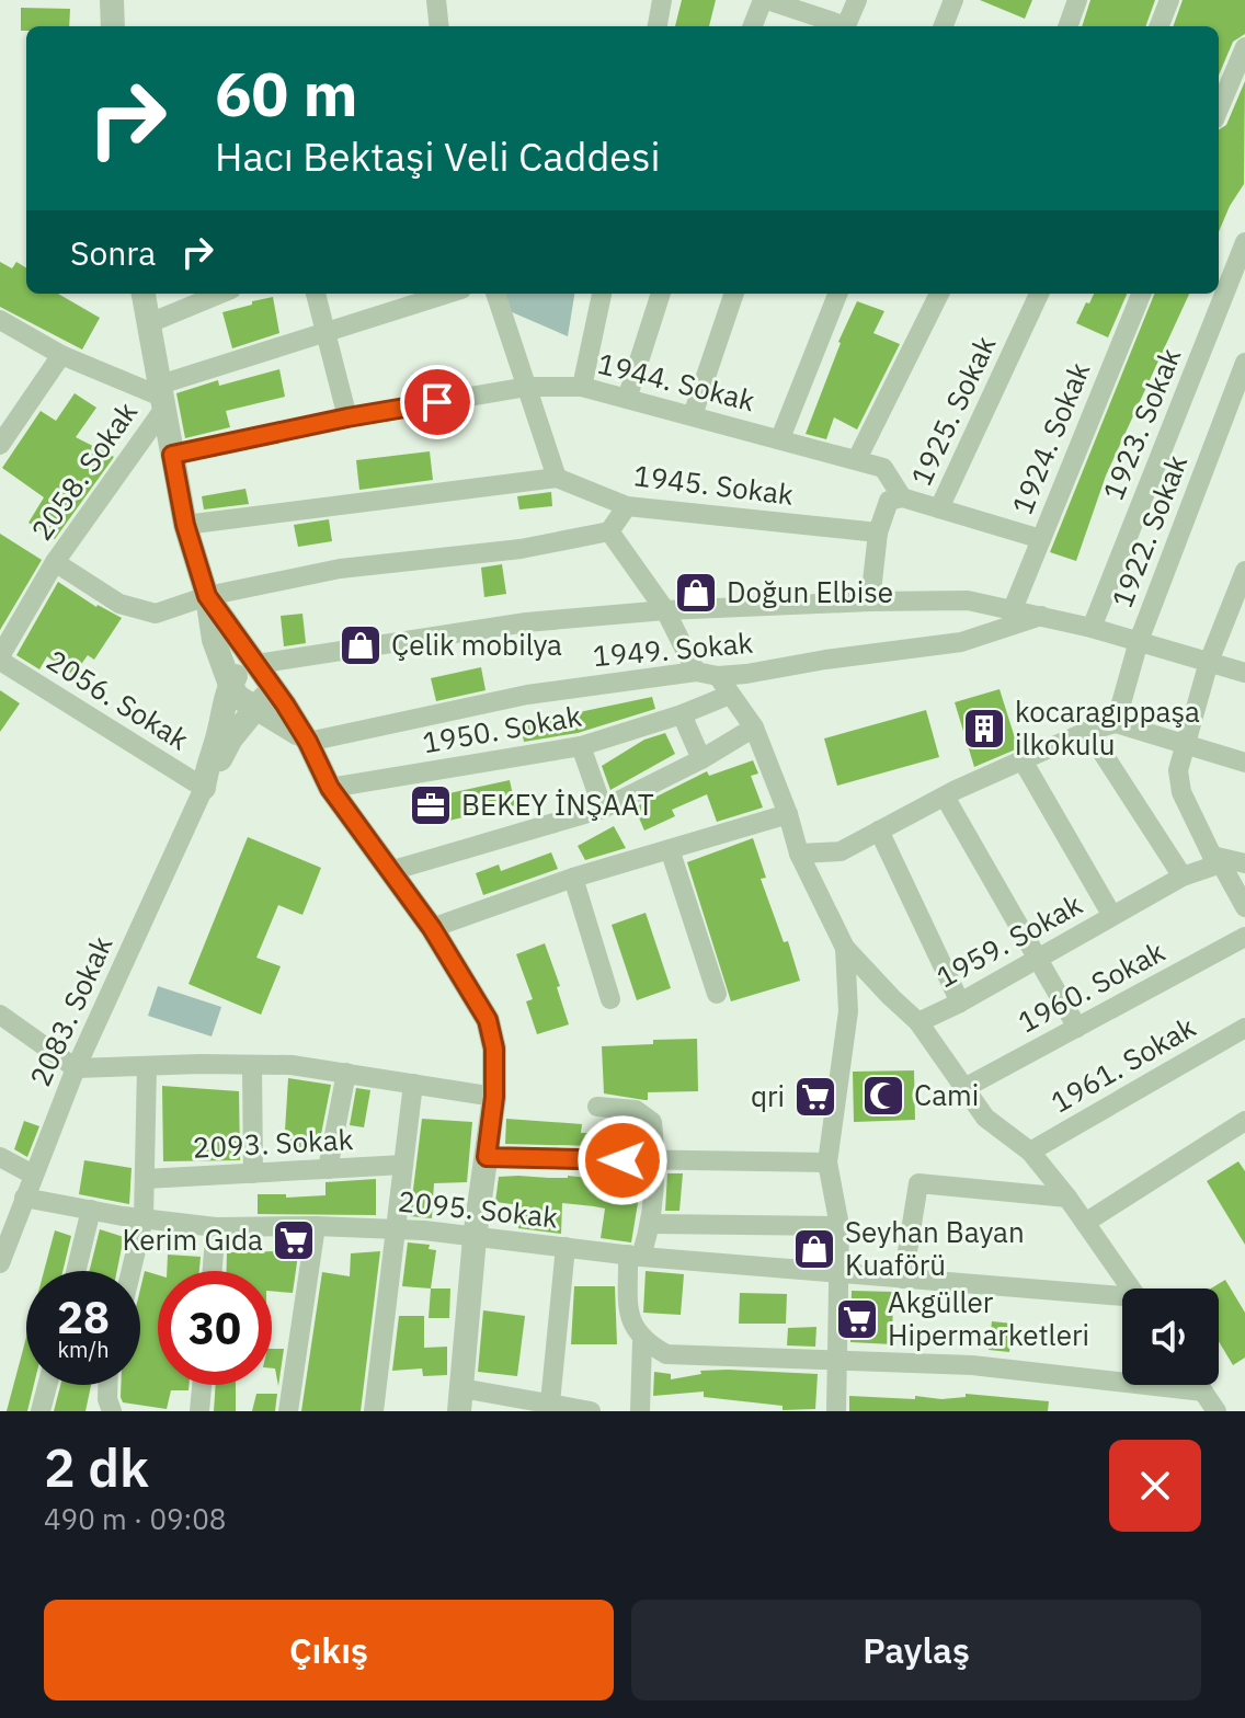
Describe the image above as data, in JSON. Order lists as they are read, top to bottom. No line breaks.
{"streets":{"street":["1944. Sokak","1925. Sokak","1923. Sokak","1924. Sokak","2058. Sokak","1945. Sokak","1922. Sokak","1949. Sokak","2056. Sokak","1950. Sokak","1959. Sokak","1960. Sokak","2083. Sokak","1961. Sokak","2093. Sokak","2095. Sokak"]},"crossings":[["2058. Sokak","2056. Sokak"],["2056. Sokak","2083. Sokak"],["2083. Sokak","2095. Sokak"]],"places":{"shop":["Doğun Elbise","Çelik mobilya","Seyhan Bayan Kuaförü"],"building":["kocaragıppaşa ilkokulu"],"office":["BEKEY İNŞAAT"],"mosque":["Cami"],"supermarket":["qri","Kerim Gıda","Akgüller Hipermarketleri"]},"page":{"turn":["60 m","Hacı Bektaşi Veli Caddesi"],"then":"Sonra","speed":"28 km/h","limit":"30","heading":["2 dk","490 m · 09:08"],"buttons":["Çıkış","Paylaş"]}}
